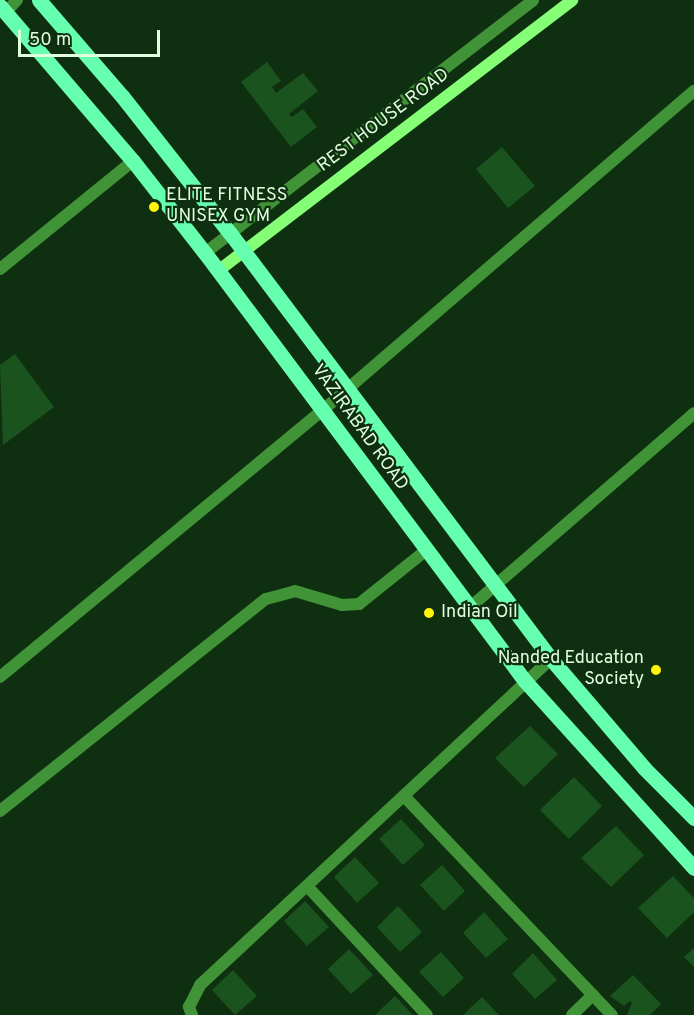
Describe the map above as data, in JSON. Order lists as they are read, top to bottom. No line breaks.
{"streets":{"main road":["REST HOUSE ROAD","VAZIRABAD ROAD"]},"crossings":[["REST HOUSE ROAD","VAZIRABAD ROAD"]],"places":["ELITE FITNESS UNISEX GYM","Indian Oil","Nanded Education Society"],"scale_bar":"50 m"}
